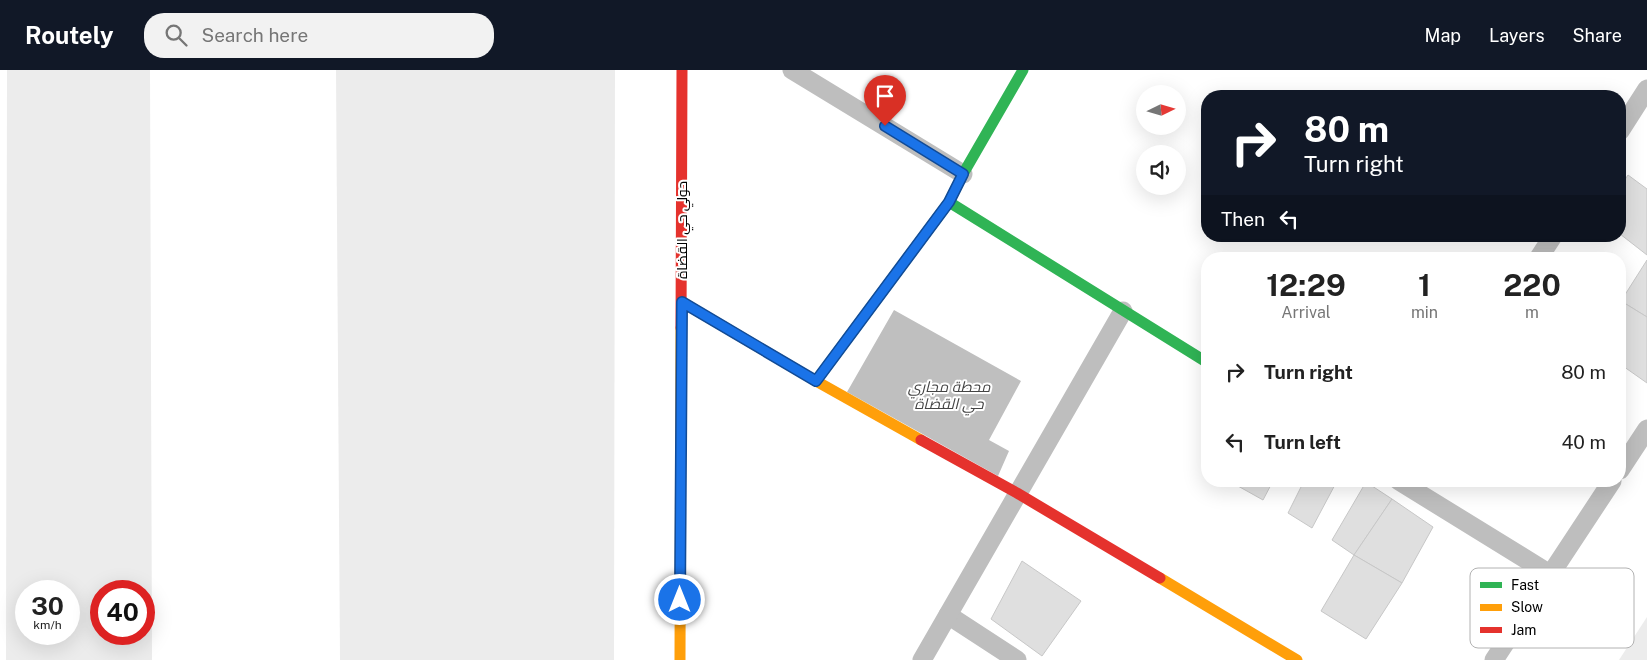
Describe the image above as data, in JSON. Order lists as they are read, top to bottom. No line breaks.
{"streets":{"street":["حولي حي القضاة"]},"water":["محطة مجاري حي القضاة"],"legend":["Fast","Slow","Jam"],"north":"right","page":{"header":"Routely","search":"Search here","nav":["Map","Layers","Share"],"turn":["80 m","Turn right"],"then":"Then","eta":["12:29","Arrival","1","min","220","m"],"list":[{"name":"Turn right","value":"80 m"},{"name":"Turn left","value":"40 m"}],"speed":"30 km/h","limit":"40"}}
